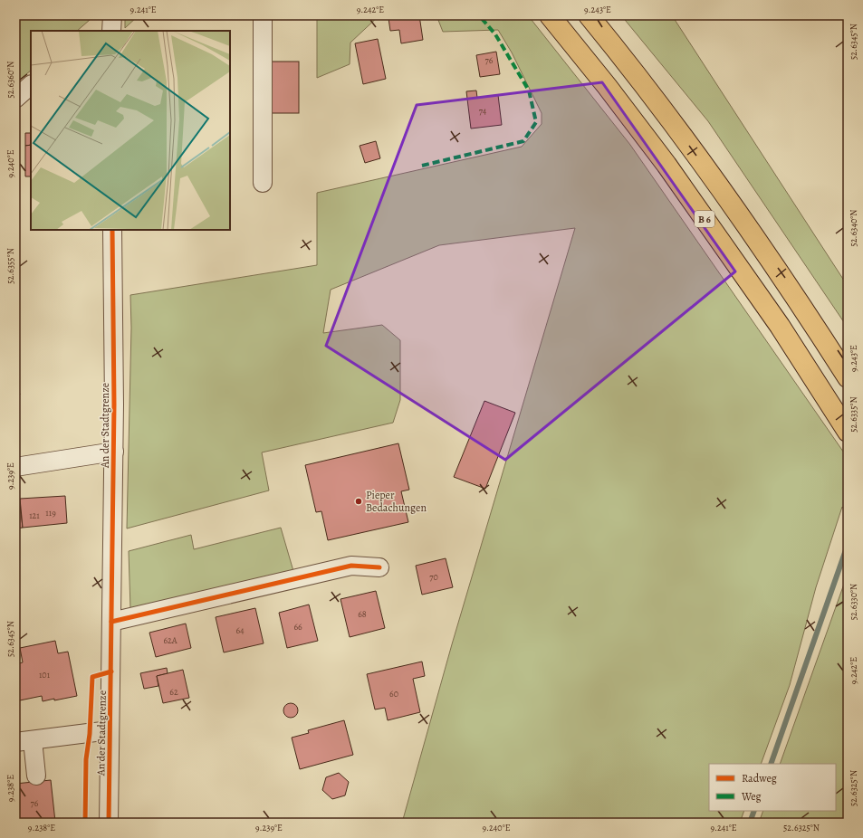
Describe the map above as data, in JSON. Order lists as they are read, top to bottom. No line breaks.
{"streets":{"highway":["B 6"],"street":["An der Stadtgrenze"]},"places":["Pieper Bedachungen"],"house_numbers":["76","74","119","121","70","68","66","64","62A","101","62","60","76"],"legend":["Radweg","Weg"],"coordinates":["9.241°E","9.242°E","9.243°E","52.6345°N","52.6360°N","9.240°E","52.6340°N","52.6355°N","52.6335°N","9.239°E","52.6330°N","52.6325°N","9.238°E"]}
